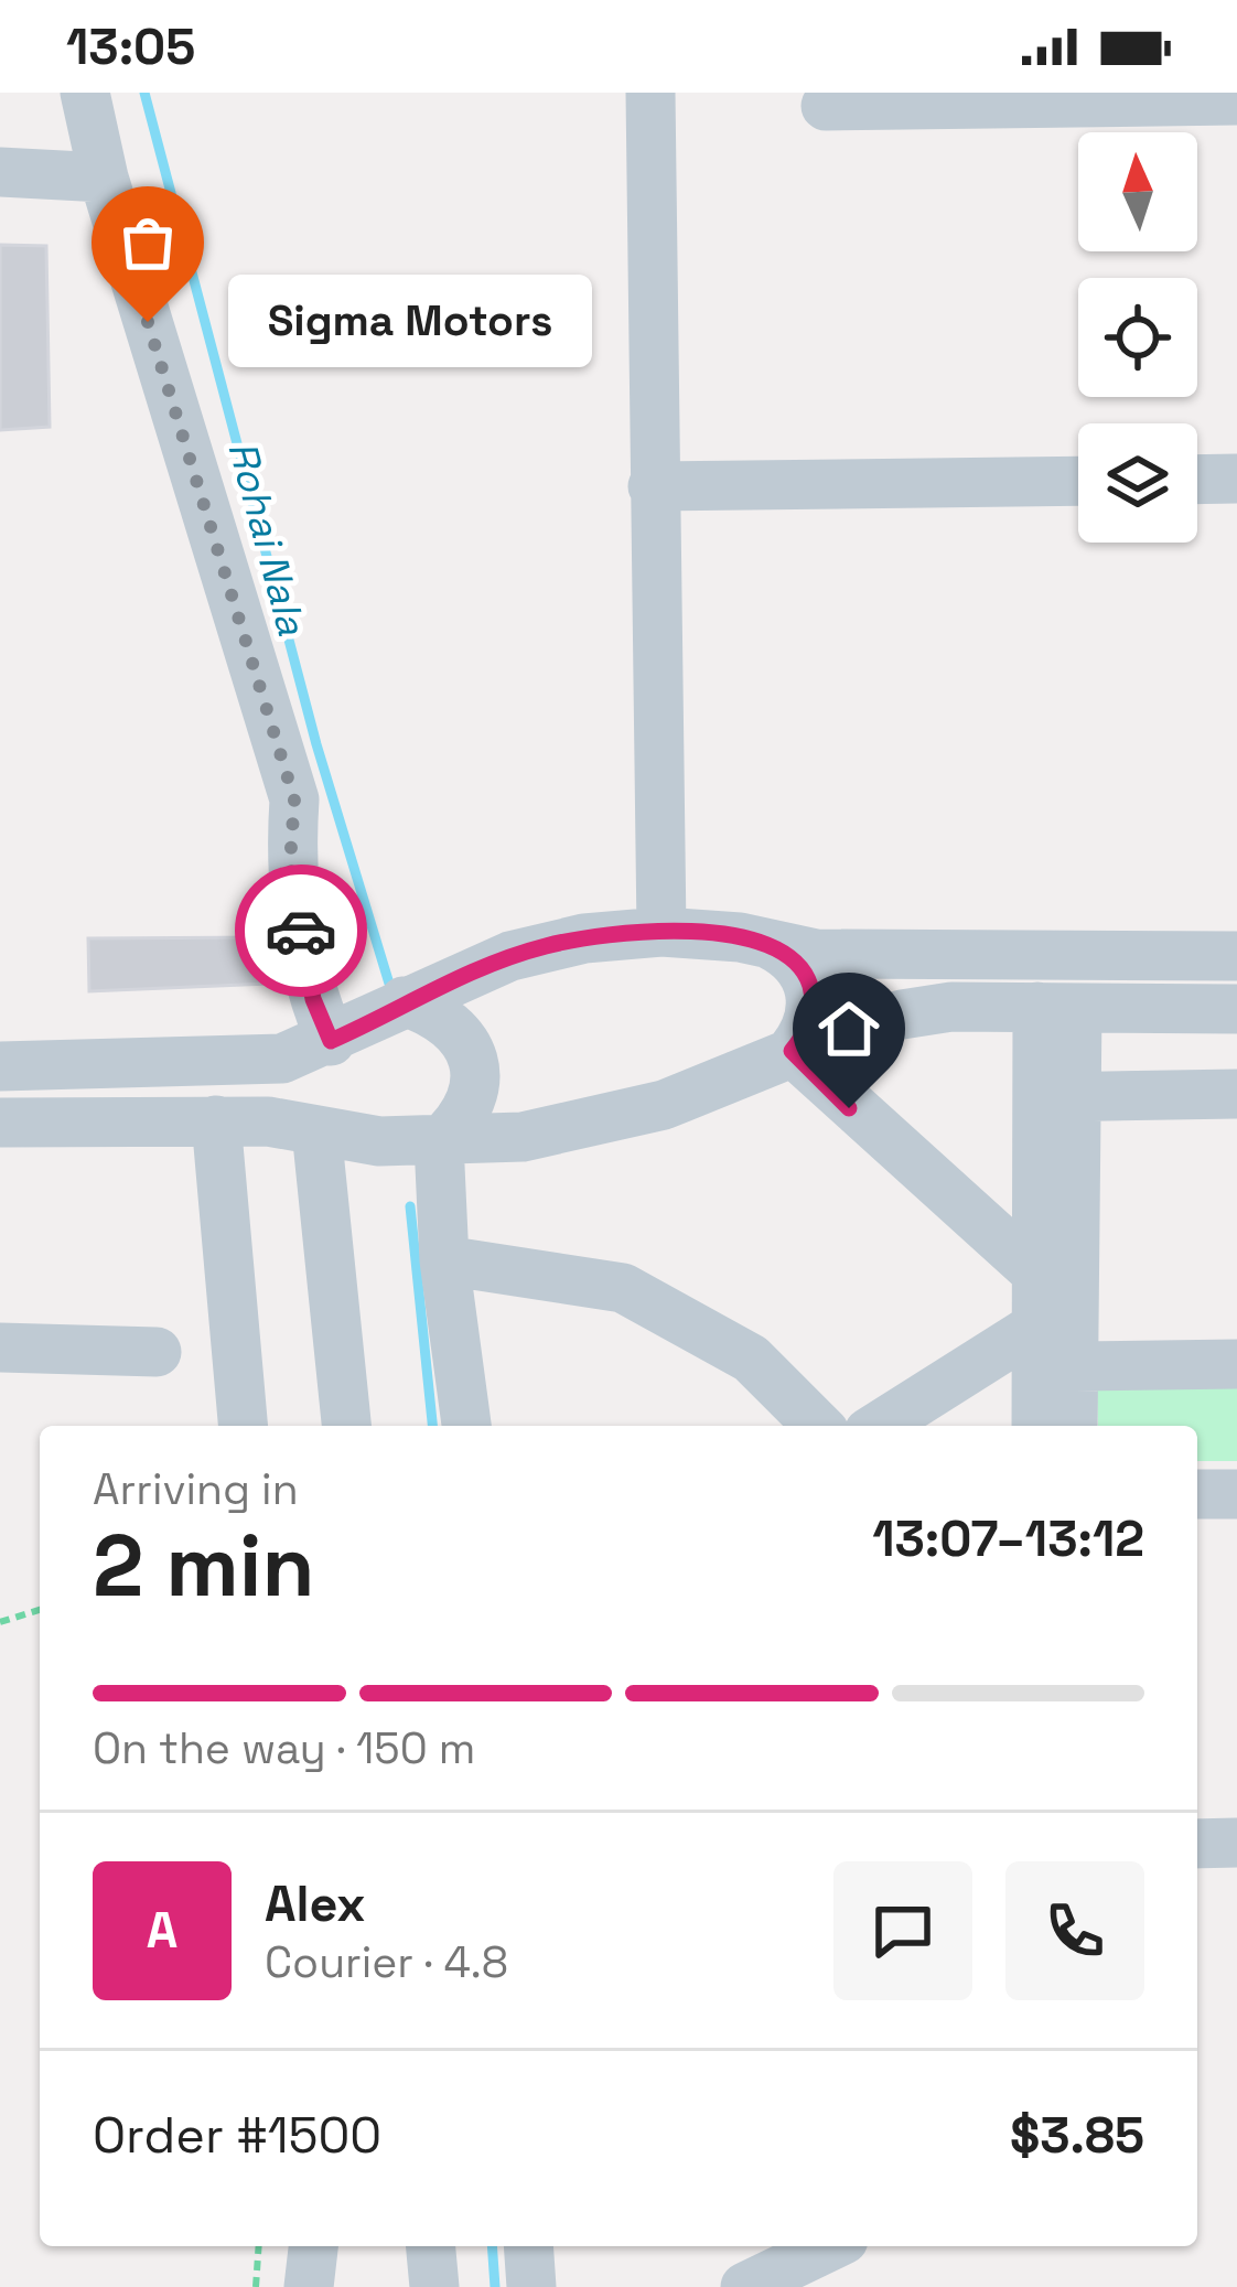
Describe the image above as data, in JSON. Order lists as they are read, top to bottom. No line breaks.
{"water":["Rohai Nala"],"places":["Sigma Motors"],"north":"top","page":{"status":"13:05","bubble":"Sigma Motors","heading":["2 min","Arriving in","13:07–13:12"],"panel":["Alex","Courier · 4.8","Order #1500","$3.85"],"bar":"On the way · 150 m","round":"A"}}
